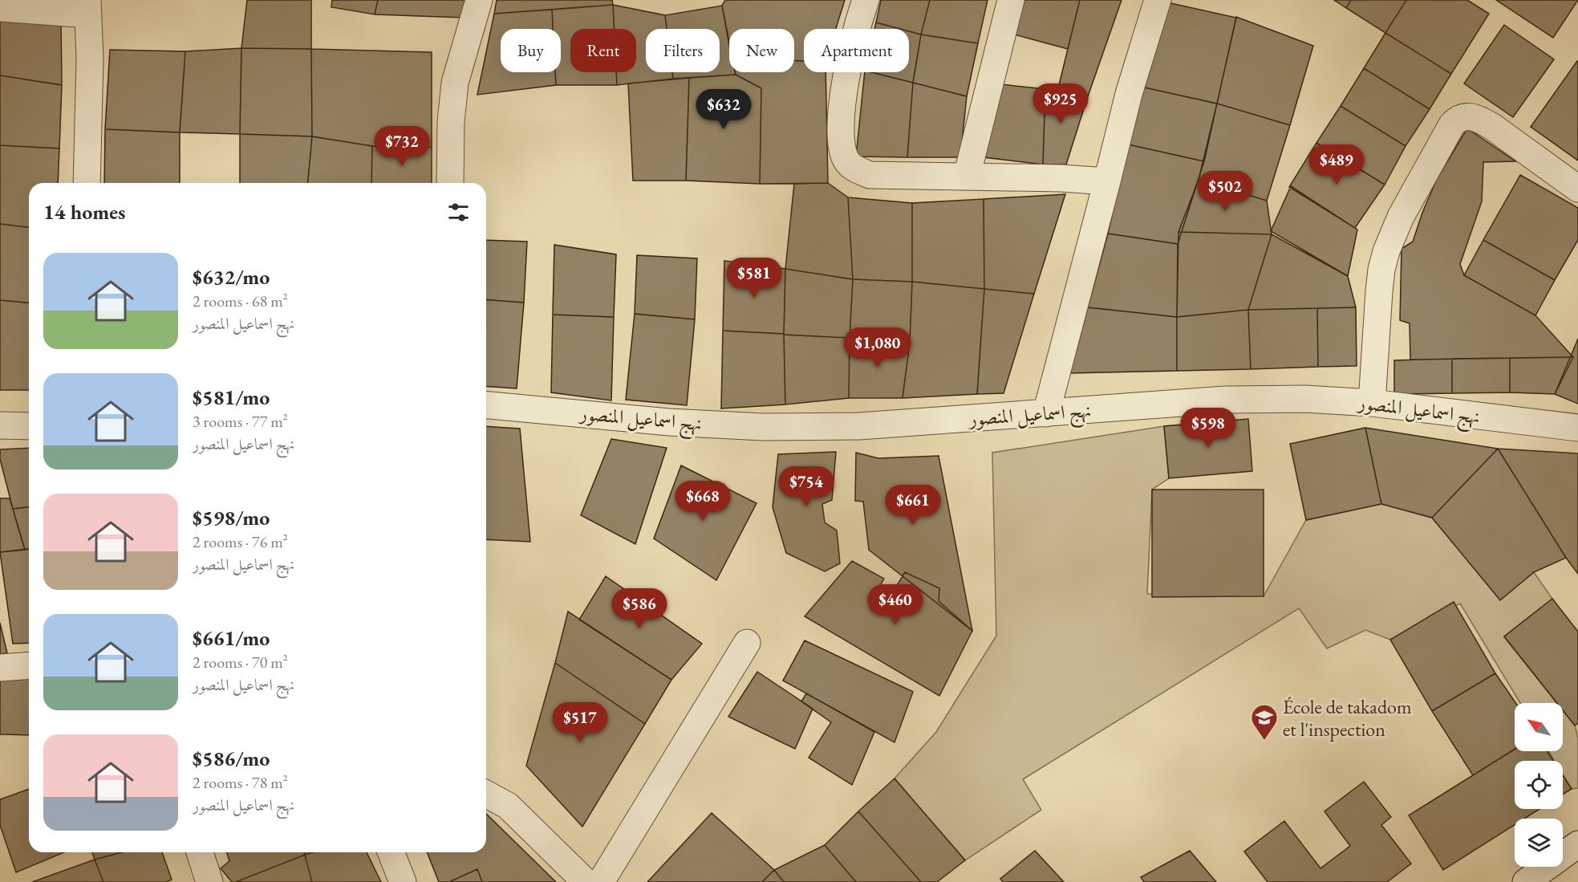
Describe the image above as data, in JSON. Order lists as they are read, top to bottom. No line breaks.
{"streets":{"street":["نهج اسماعيل المنصور"]},"places":{"school or university":["École de takadom et l'inspection"]},"north":"top left","page":{"chip":["Buy","Rent","Filters","New","Apartment"],"price":["$925","$632","$732","$489","$502","$581","$1,080","$598","$754","$668","$661","$460","$586","$517"],"heading":"14 homes","list":[{"name":"$632/mo","note":"2 rooms · 68 m² · نهج اسماعيل المنصور"},{"name":"$581/mo","note":"3 rooms · 77 m² · نهج اسماعيل المنصور"},{"name":"$598/mo","note":"2 rooms · 76 m² · نهج اسماعيل المنصور"},{"name":"$661/mo","note":"2 rooms · 70 m² · نهج اسماعيل المنصور"},{"name":"$586/mo","note":"2 rooms · 78 m² · نهج اسماعيل المنصور"}]}}
